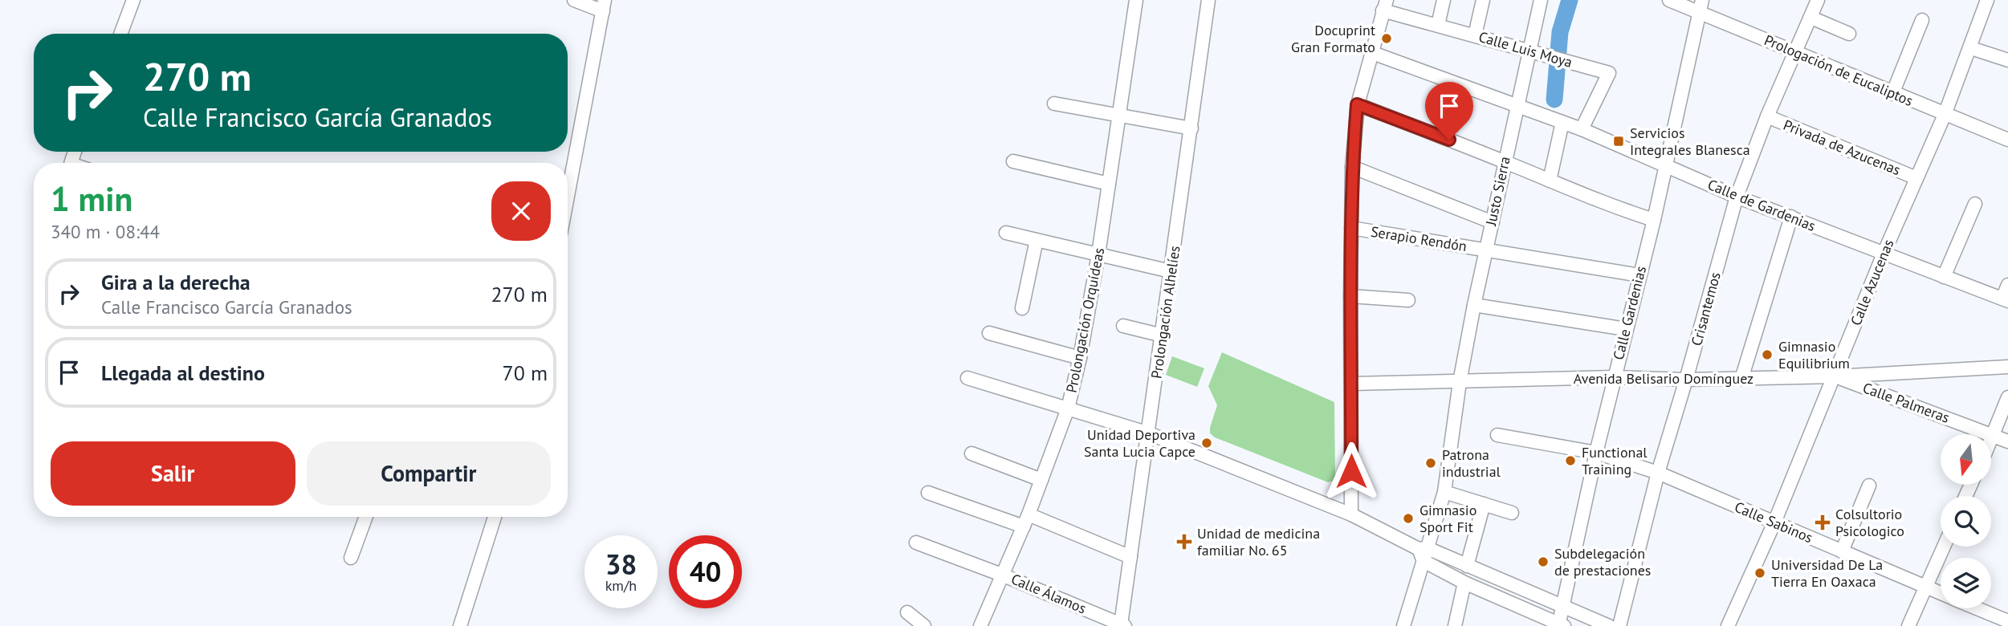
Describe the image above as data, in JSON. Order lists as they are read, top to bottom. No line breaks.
{"streets":{"street":["Calle Luis Moya","Prologación de Eucaliptos","Privada de Azucenas","Justo Sierra","Calle de Gardenias","Serapio Rendón","Calle Azucenas","Crisantemos","Prolongación Alhelíes","Calle Gardenias","Prolongación Orquídeas","Avenida Belisario Domínguez","Calle Palmeras","Calle Sabinos","Calle Álamos"]},"crossings":[["Calle Luis Moya","Justo Sierra"],["Calle Luis Moya","Calle de Gardenias"],["Prologación de Eucaliptos","Calle Azucenas"],["Prologación de Eucaliptos","Crisantemos"],["Prologación de Eucaliptos","Calle Gardenias"],["Privada de Azucenas","Calle Azucenas"],["Privada de Azucenas","Crisantemos"],["Justo Sierra","Calle de Gardenias"],["Justo Sierra","Serapio Rendón"],["Justo Sierra","Avenida Belisario Domínguez"],["Calle de Gardenias","Calle Azucenas"],["Calle de Gardenias","Crisantemos"],["Calle de Gardenias","Calle Gardenias"],["Serapio Rendón","Calle Gardenias"],["Calle Azucenas","Avenida Belisario Domínguez"],["Calle Azucenas","Calle Palmeras"],["Calle Azucenas","Calle Sabinos"],["Crisantemos","Avenida Belisario Domínguez"],["Crisantemos","Calle Sabinos"],["Prolongación Alhelíes","Calle Álamos"],["Calle Gardenias","Avenida Belisario Domínguez"],["Calle Gardenias","Calle Sabinos"],["Prolongación Orquídeas","Calle Álamos"],["Avenida Belisario Domínguez","Calle Palmeras"]],"places":{"other":["Docuprint Gran Formato","Gimnasio Equilibrium","Unidad Deportiva Santa Lucia Capce","Functional Training","Patrona industrial","Gimnasio Sport Fit","Subdelegación de prestaciones","Universidad De La Tierra En Oaxaca"],"transit":["Servicios Integrales Blanesca"],"health":["Colsultorio Psicologico","Unidad de medicina familiar No. 65"]},"north":"bottom","page":{"turn":["270 m","Calle Francisco García Granados"],"heading":["1 min","340 m · 08:44"],"list":[{"name":"Gira a la derecha","note":"Calle Francisco García Granados","value":"270 m"},{"name":"Llegada al destino","value":"70 m"}],"buttons":["Salir","Compartir"],"speed":"38 km/h","limit":"40"}}
